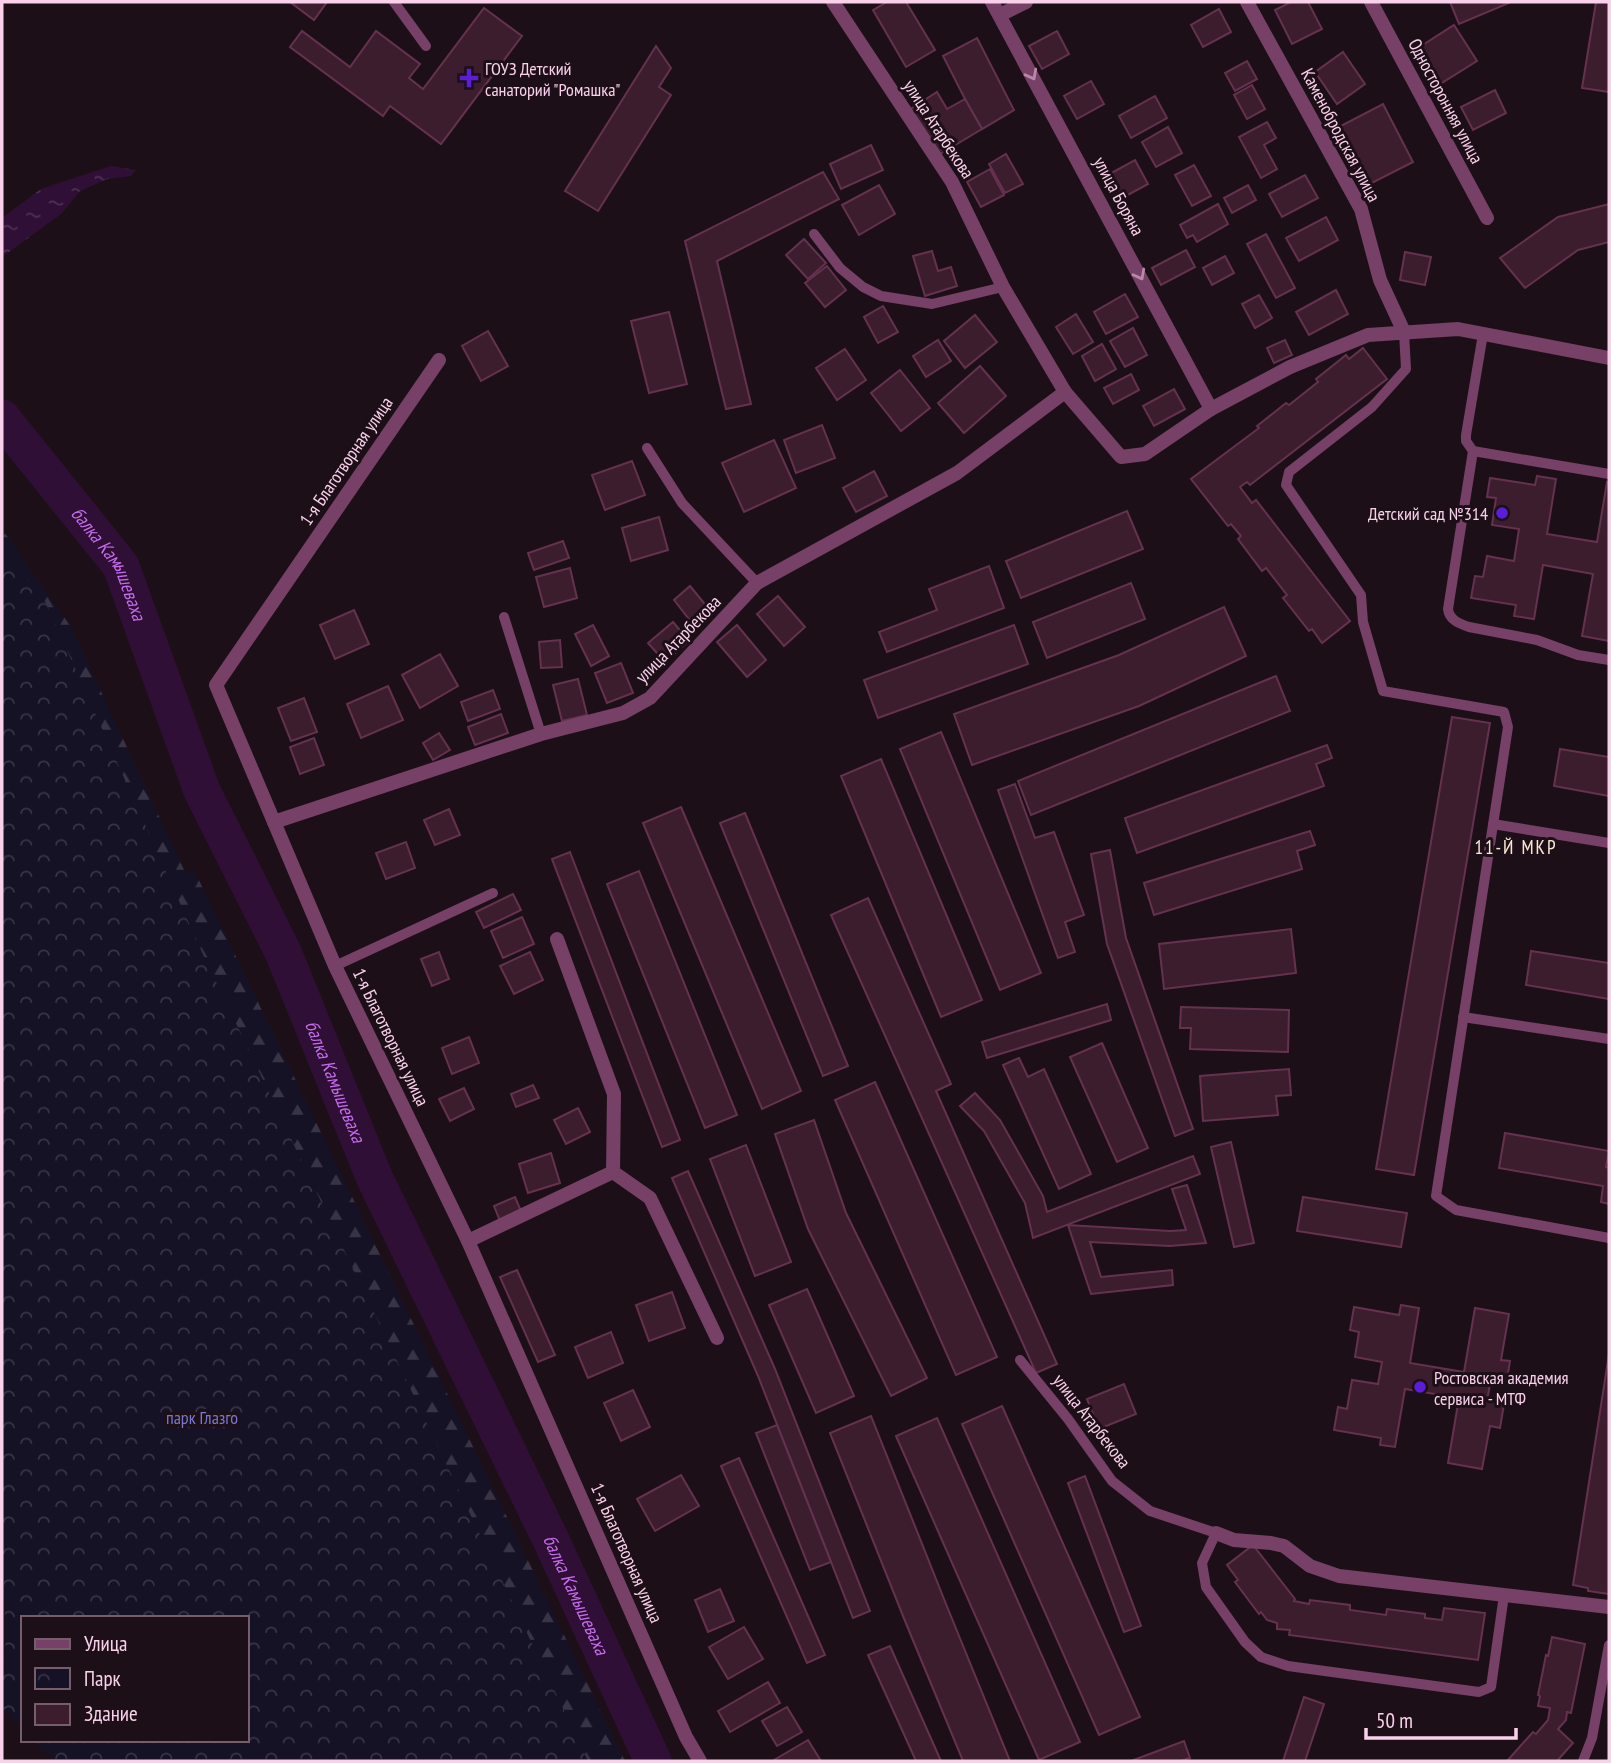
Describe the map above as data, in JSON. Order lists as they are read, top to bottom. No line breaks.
{"streets":{"street":["Односторонняя улица","улица Атарбекова","Каменобродская улица","улица Боряна","1-я Благотворная улица"]},"crossings":[["улица Атарбекова","улица Боряна"],["улица Атарбекова","1-я Благотворная улица"]],"one_way":["улица Боряна"],"districts":["11-Й МКР"],"water":["балка Камышеваха"],"parks":["парк Глазго"],"places":{"health":["ГОУЗ Детский санаторий \"Ромашка\""],"other":["Детский сад №314","Ростовская академия сервиса - МТФ"]},"legend":["Улица","Парк","Здание"],"scale_bar":"50 m"}
